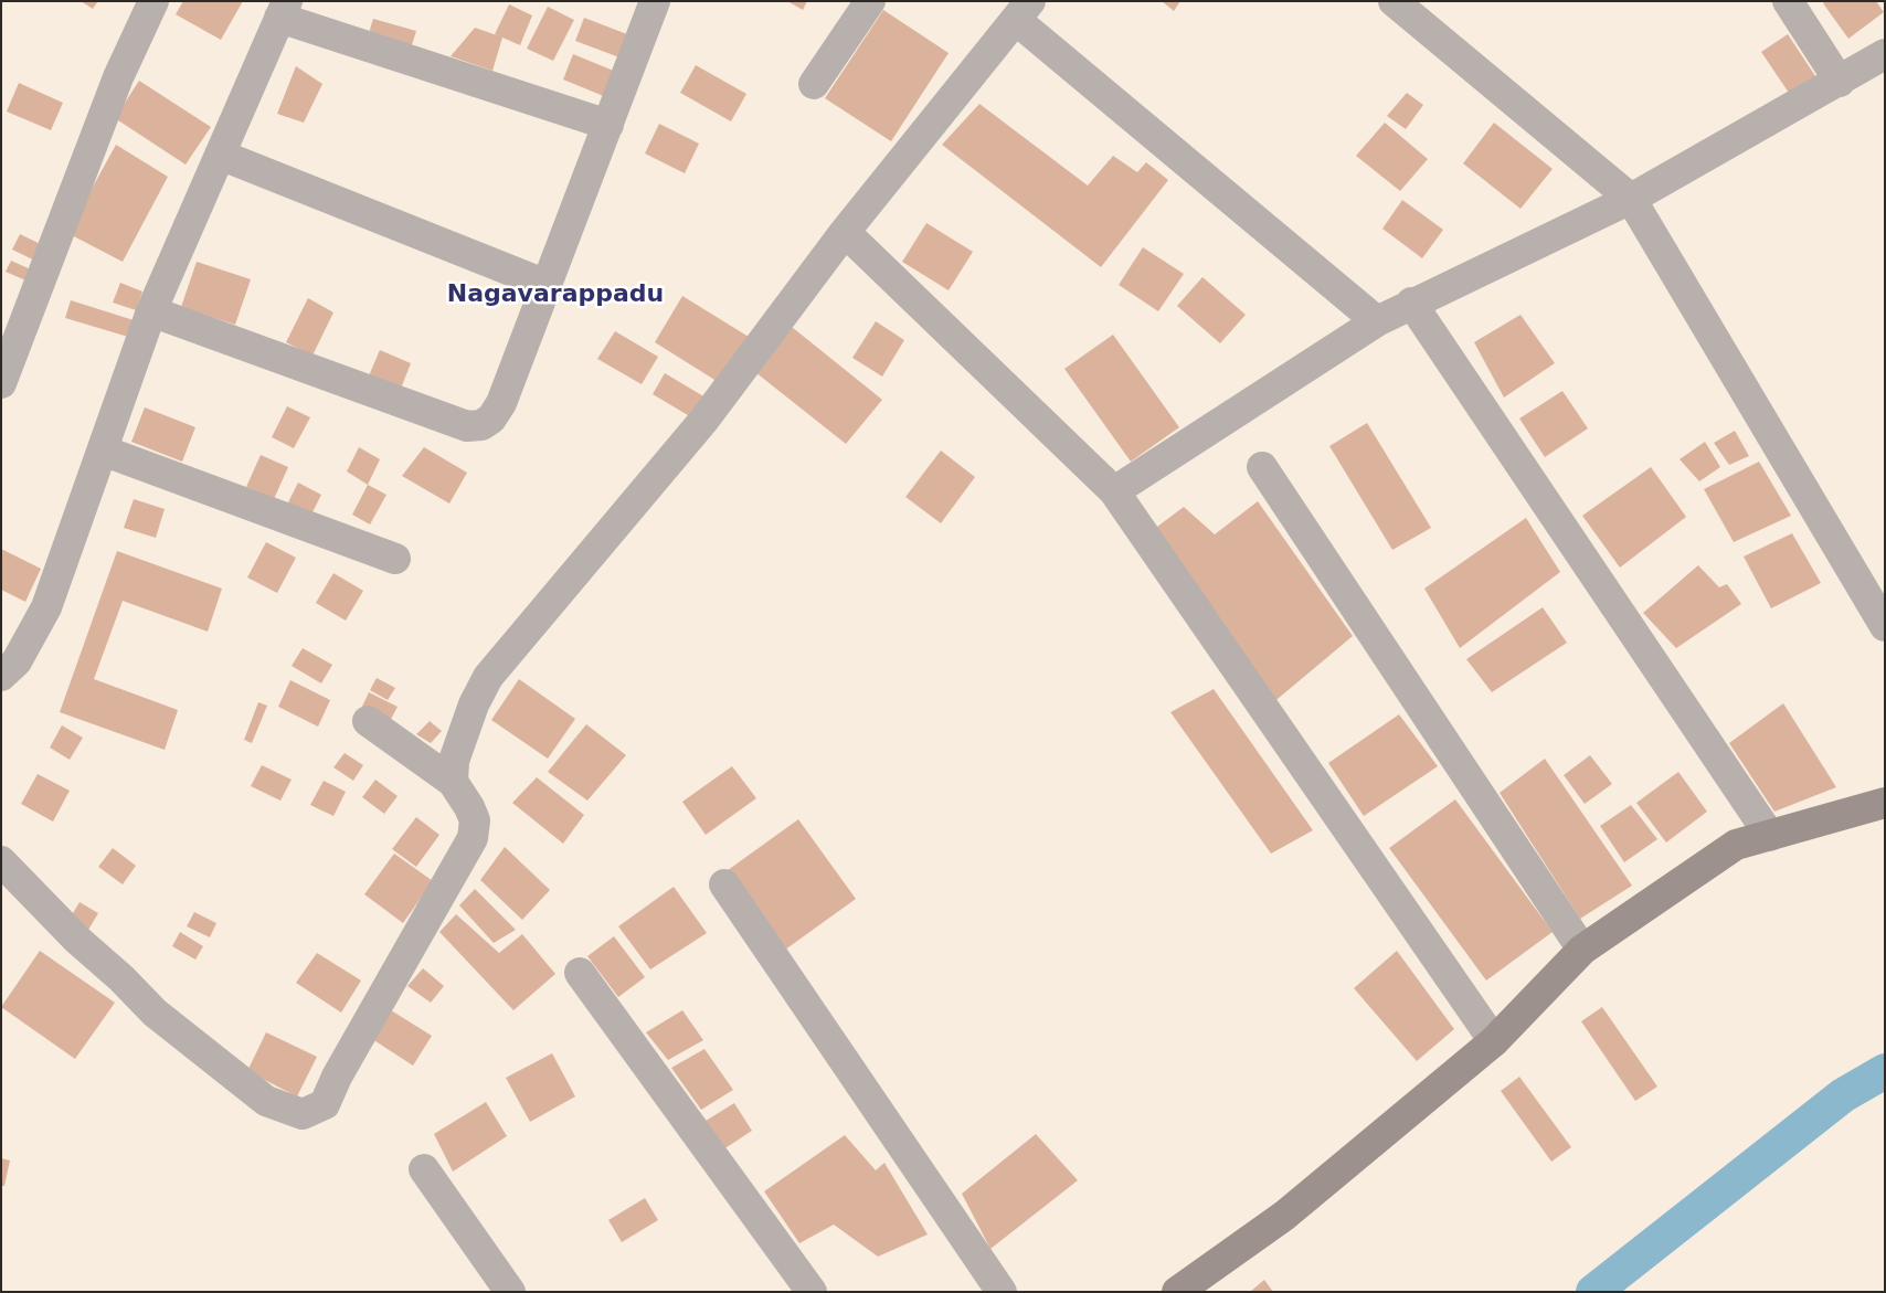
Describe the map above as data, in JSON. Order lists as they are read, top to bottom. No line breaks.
{"districts":["Nagavarappadu"]}
